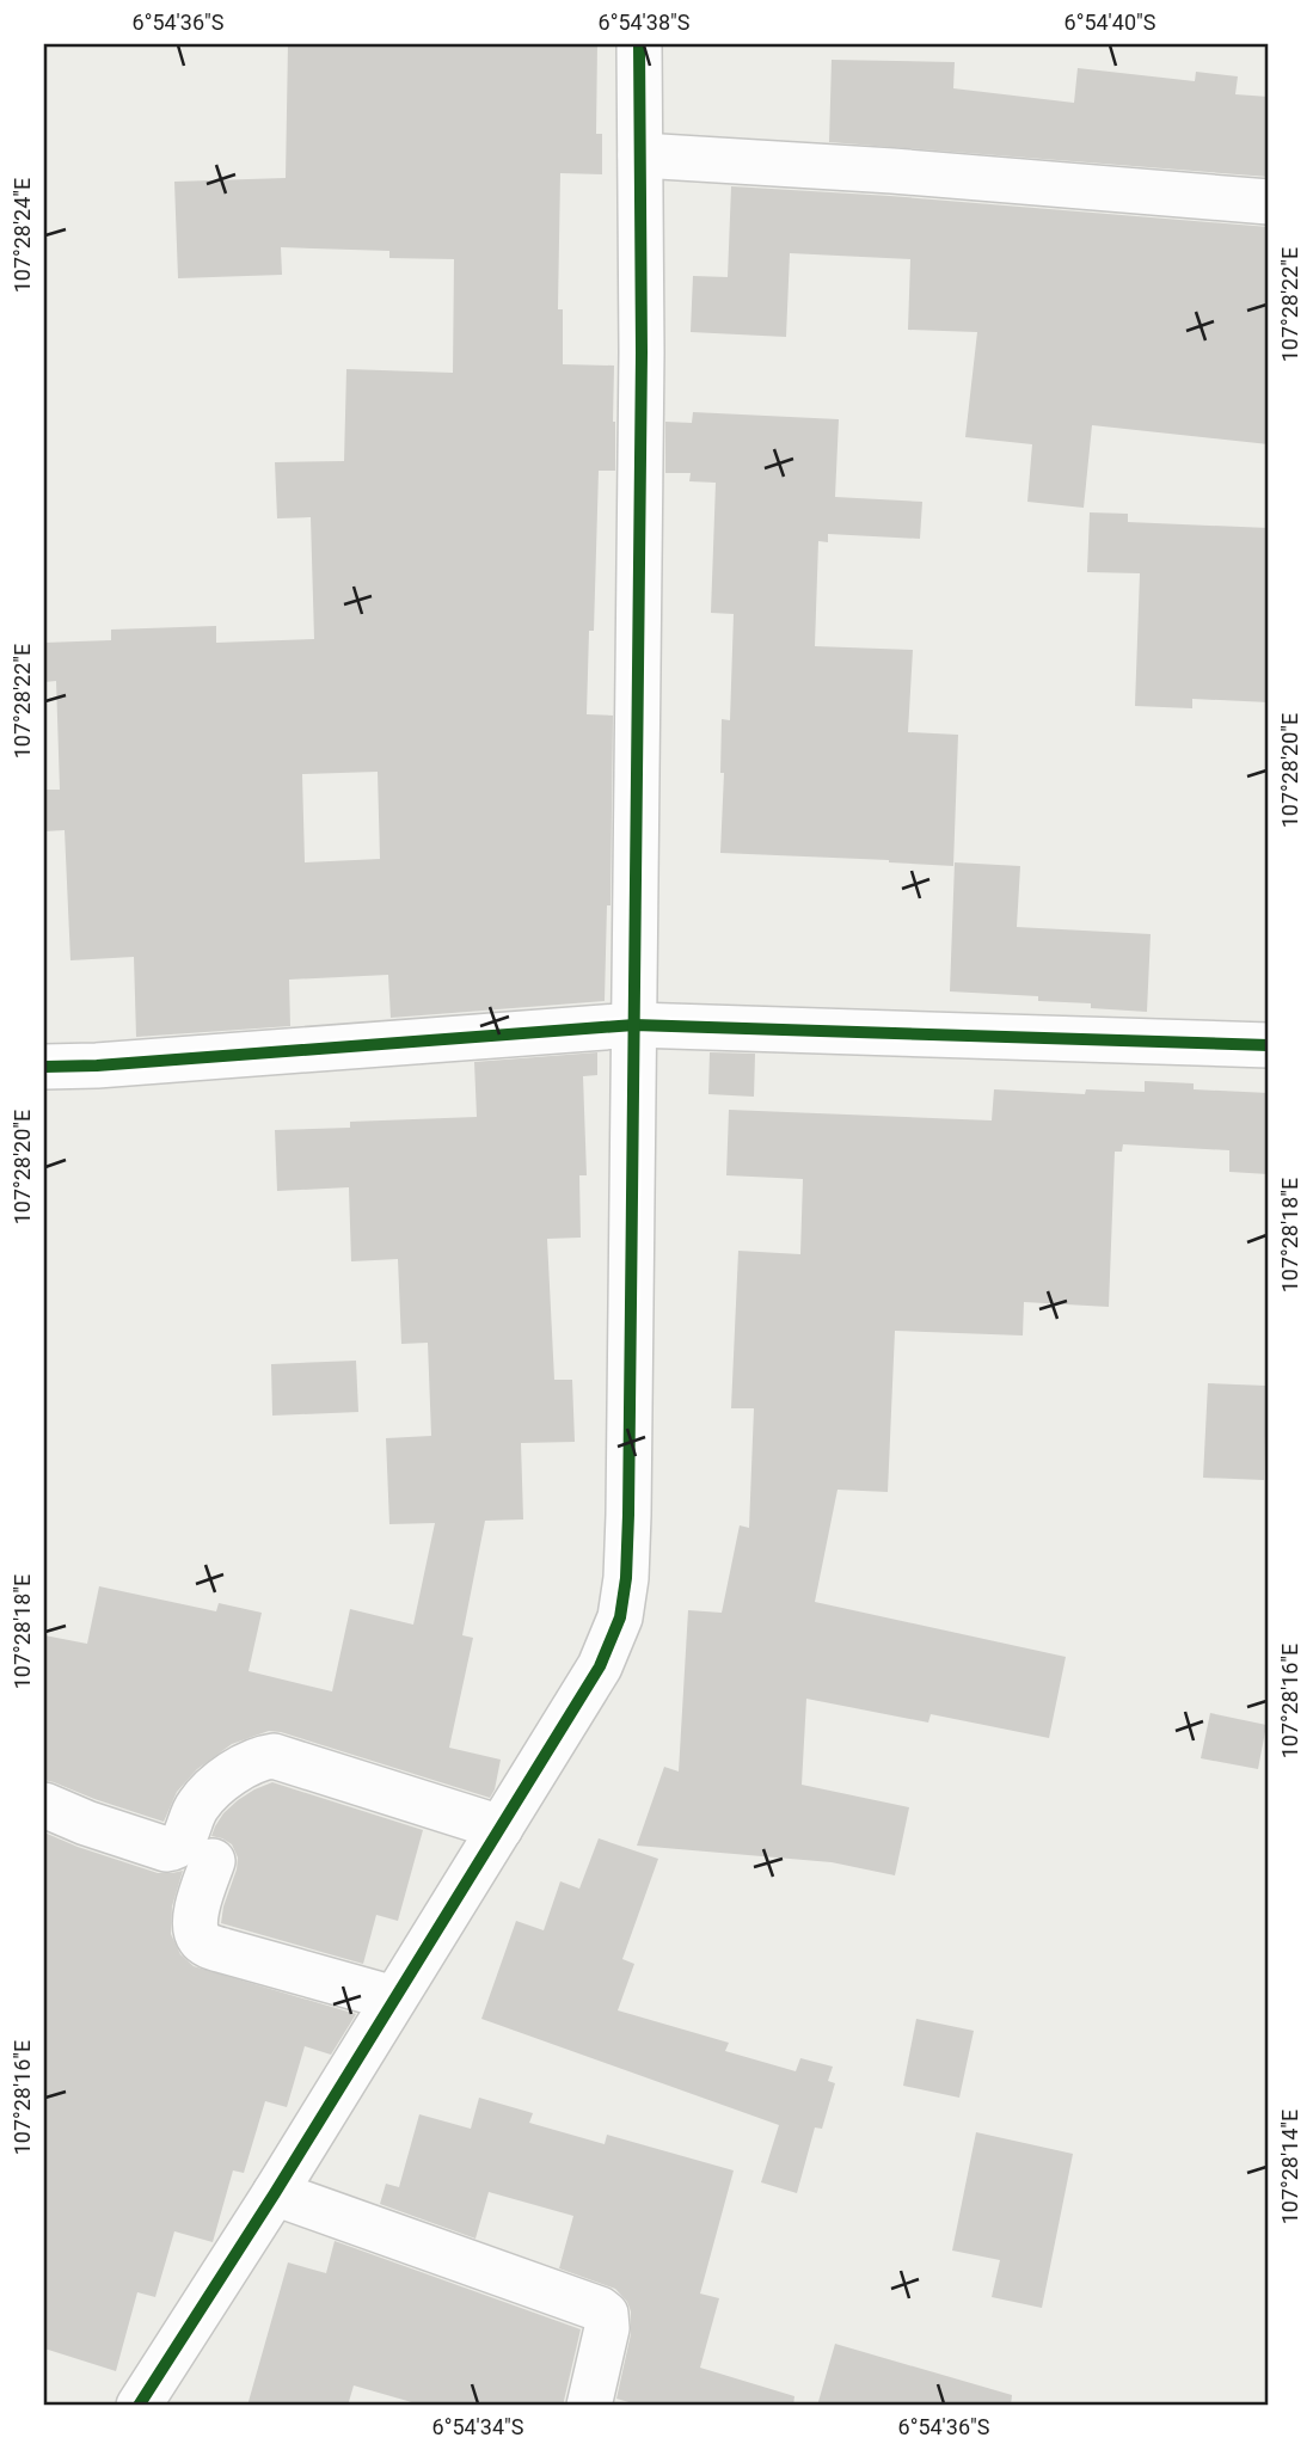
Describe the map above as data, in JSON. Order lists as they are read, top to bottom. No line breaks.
{"coordinates":["6°54'36\"S","6°54'38\"S","6°54'40\"S","107°28'24\"E","107°28'22\"E","107°28'20\"E","107°28'18\"E","107°28'16\"E","107°28'14\"E","6°54'34\"S"]}
